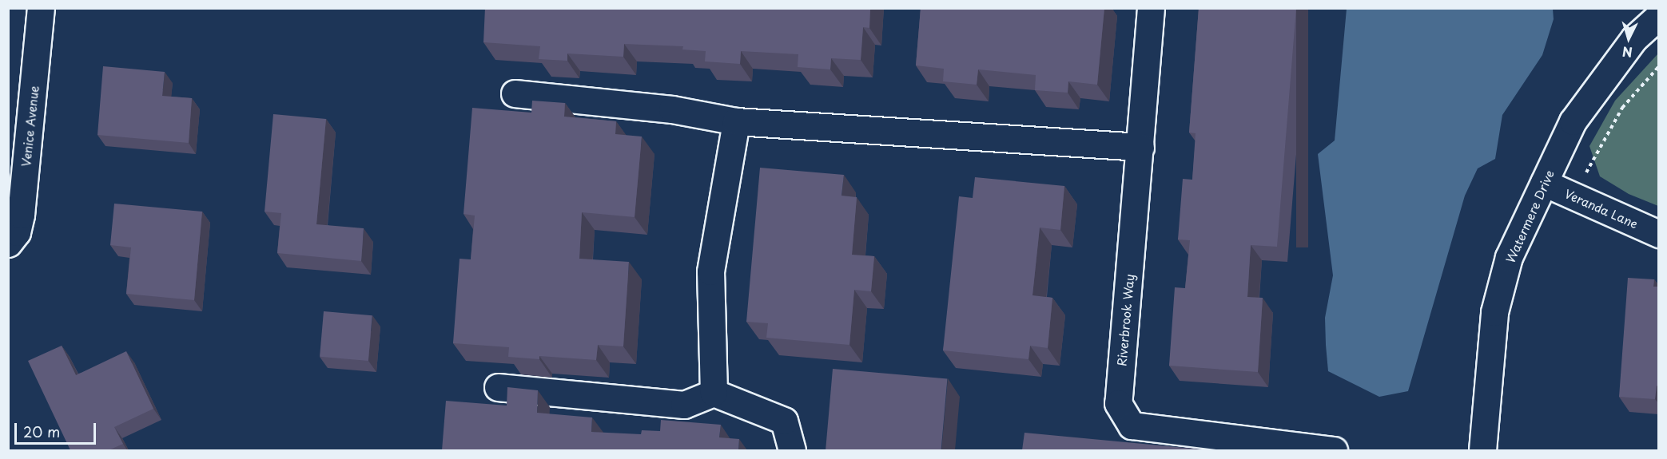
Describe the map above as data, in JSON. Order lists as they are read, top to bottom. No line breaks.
{"streets":{"street":["Venice Avenue","Veranda Lane","Watermere Drive","Riverbrook Way"]},"crossings":[["Veranda Lane","Watermere Drive"]],"scale_bar":"20 m","north":"bottom"}
